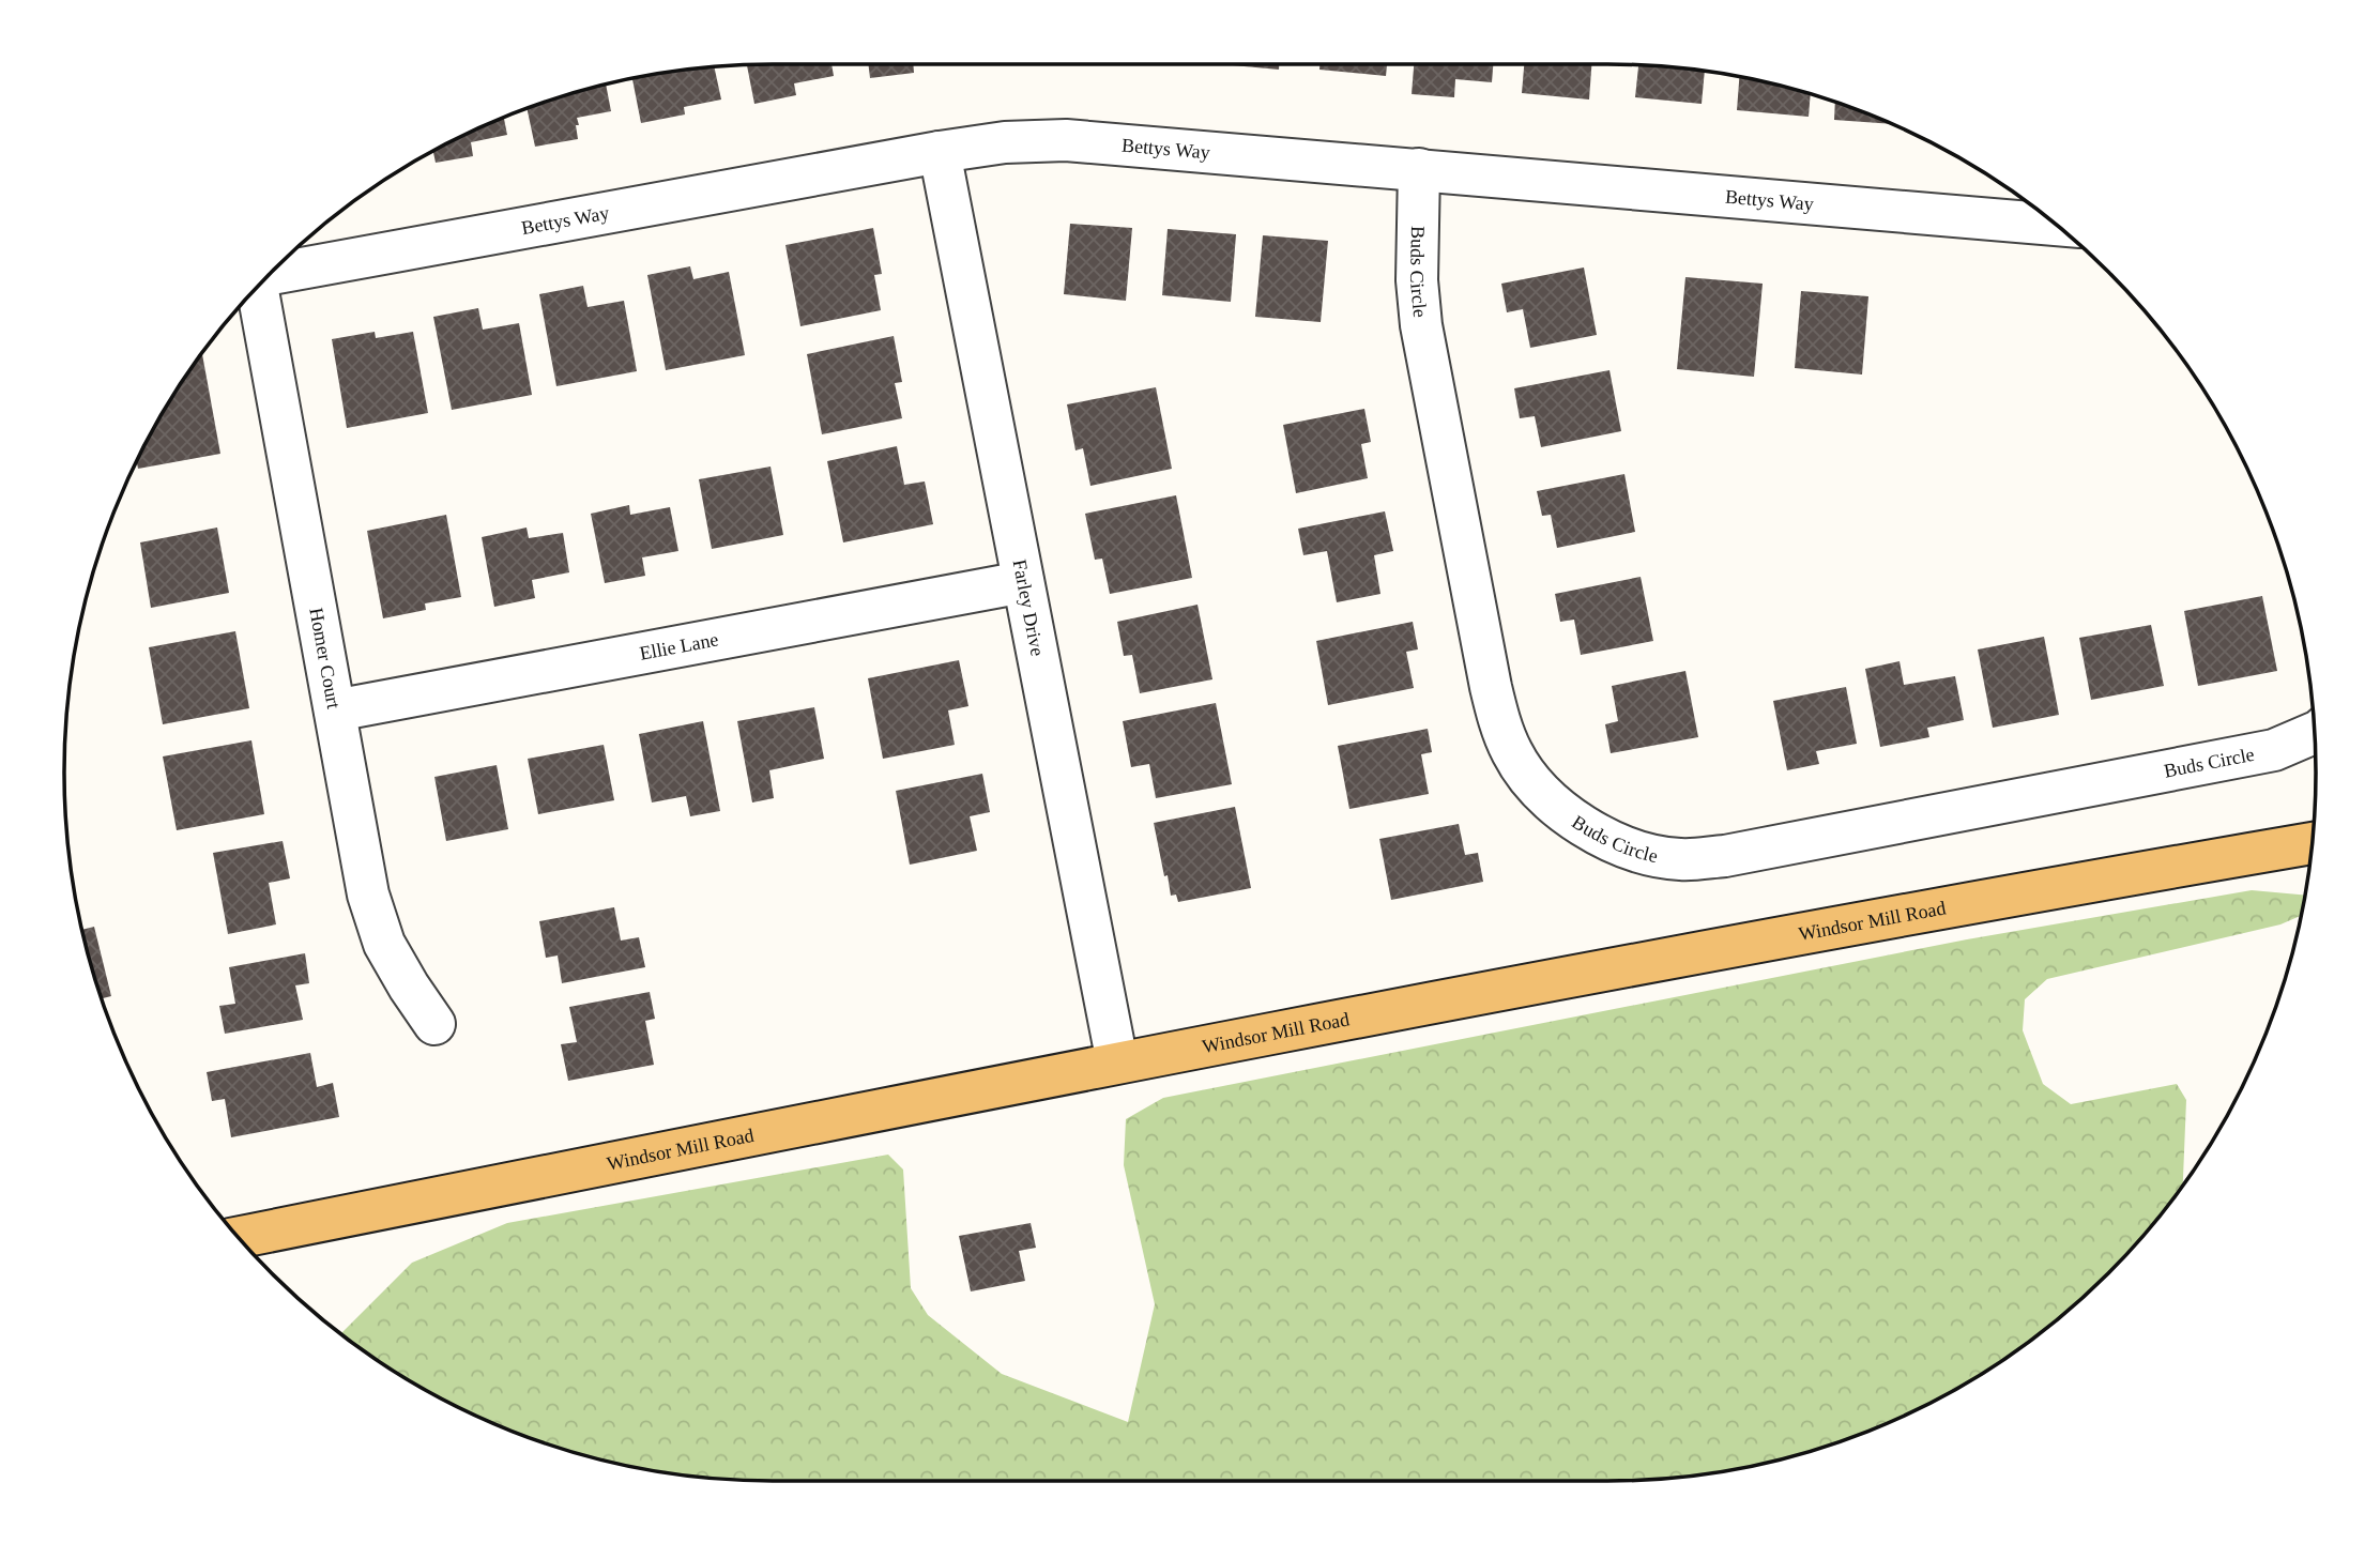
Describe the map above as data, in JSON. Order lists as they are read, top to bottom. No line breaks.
{"streets":{"main road":["Windsor Mill Road"],"street":["Bettys Way","Buds Circle","Farley Drive","Ellie Lane","Homer Court"]},"crossings":[["Bettys Way","Buds Circle"],["Bettys Way","Farley Drive"],["Farley Drive","Ellie Lane"],["Farley Drive","Windsor Mill Road"],["Ellie Lane","Homer Court"]]}
